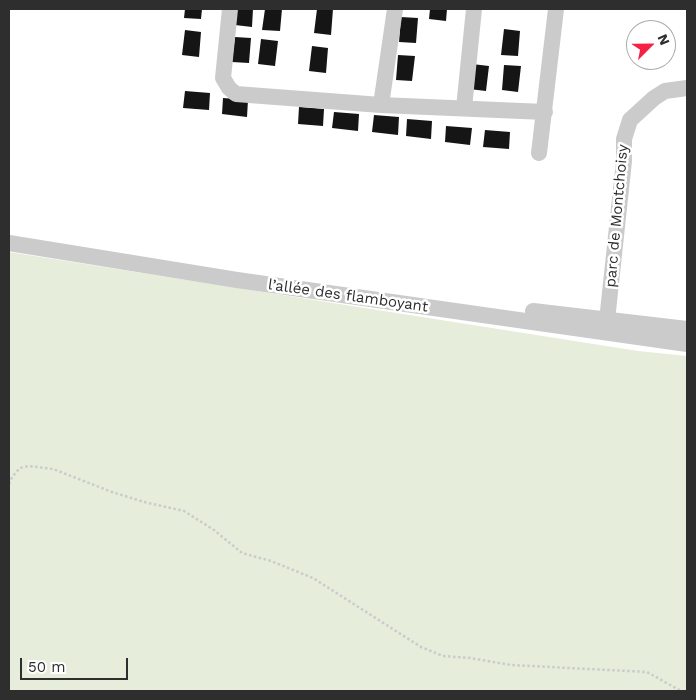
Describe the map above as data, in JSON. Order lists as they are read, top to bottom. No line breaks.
{"streets":{"street":["parc de Montchoisy","l’allée des flamboyant"]},"crossings":[["parc de Montchoisy","l’allée des flamboyant"]],"scale_bar":"50 m","north":"top right"}
